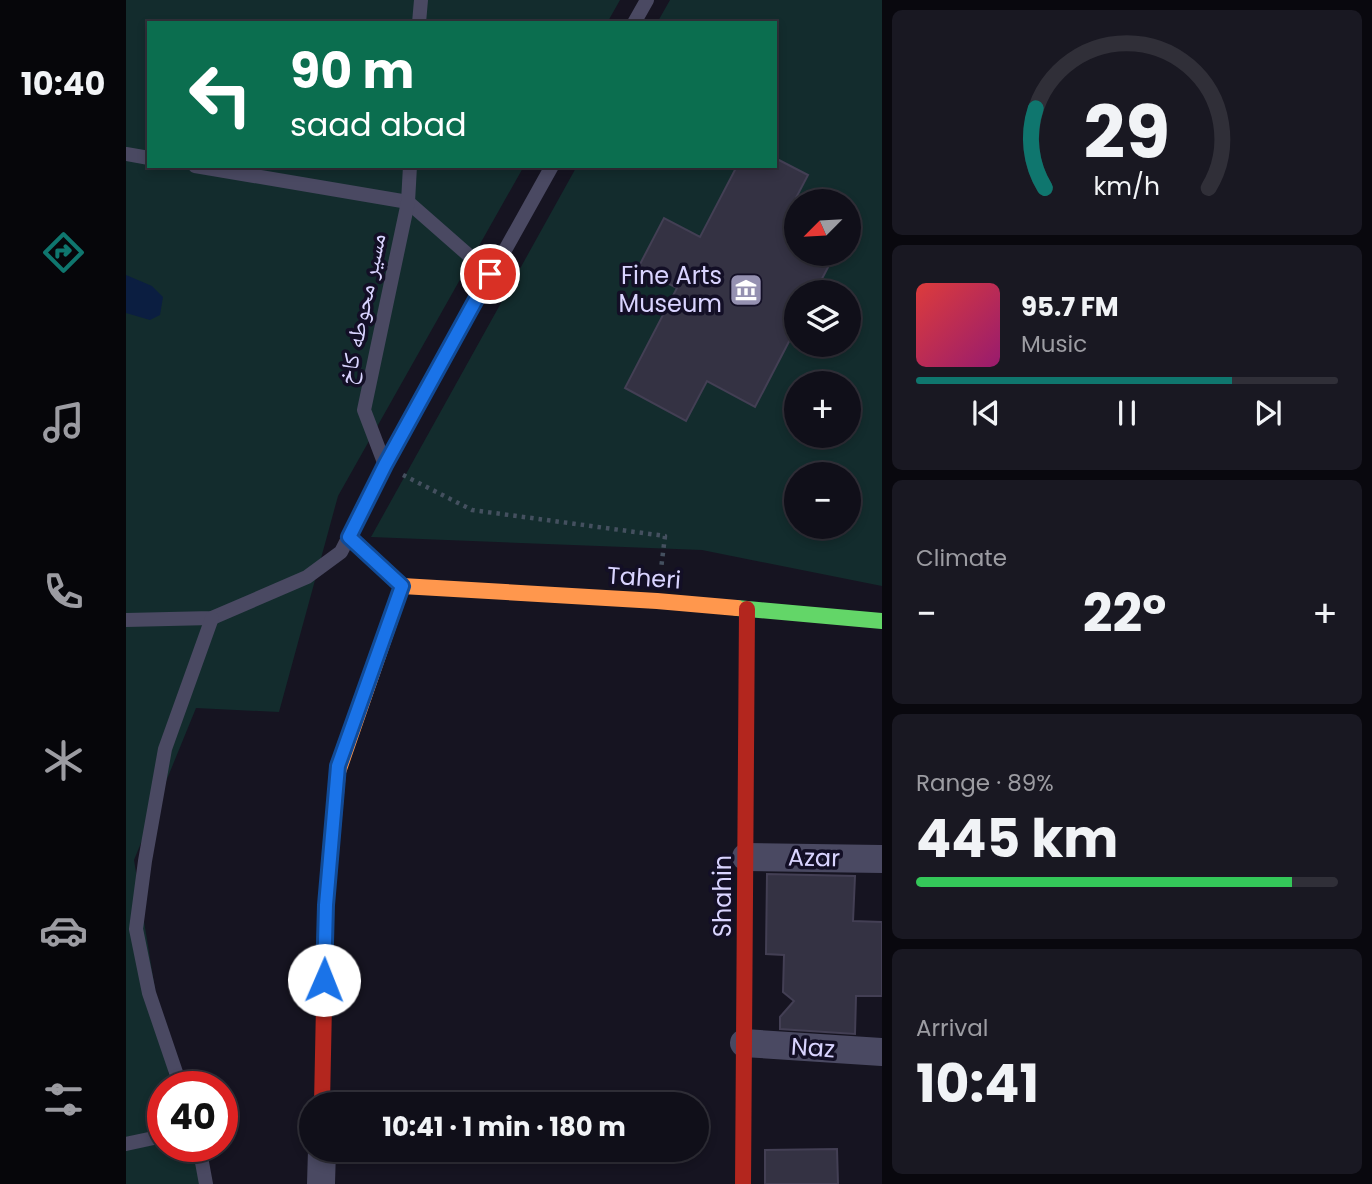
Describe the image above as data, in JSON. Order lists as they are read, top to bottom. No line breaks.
{"streets":{"street":["Taheri","Azar","Shahin","Naz"],"lane":["مسیر محوطه کاخ"]},"crossings":[["Taheri","Shahin"],["Azar","Shahin"],["Shahin","Naz"]],"places":{"museum":["Fine Arts Museum"]},"north":"bottom left","page":{"tabs":"10:40","turn":["90 m","saad abad"],"map_buttons":["+","−"],"song":["95.7 FM","Music"],"tile":["Climate",["Range · 89%","445 km"],["Arrival","10:41"]],"heat":["−","22°","+"],"limit":"40","trip":"10:41 · 1 min · 180 m","gauge":["29","km/h"]}}
